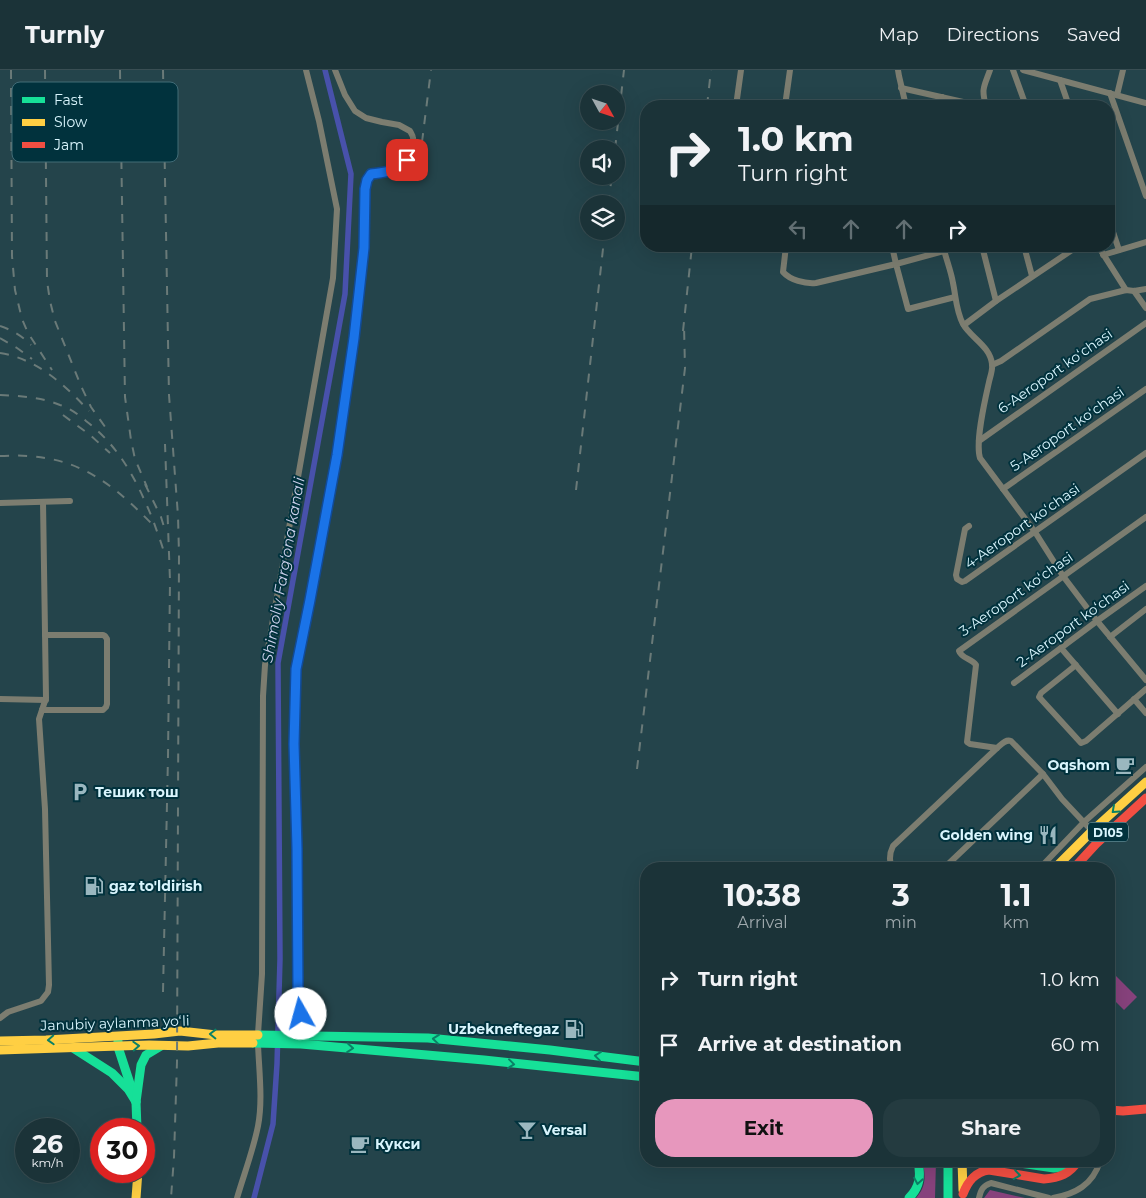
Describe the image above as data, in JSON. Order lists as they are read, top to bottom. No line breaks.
{"streets":{"main road":["D105","Janubiy aylanma yoʻli"],"street":["6-Aeroport koʻchasi","5-Aeroport koʻchasi","4-Aeroport koʻchasi","3-Aeroport koʻchasi","2-Aeroport koʻchasi"]},"water":["Shimoliy Fargʻona kanali"],"places":{"cafe":["Oqshom","Кукси"],"parking":["Тешик тош"],"restaurant":["Golden wing"],"fuel station":["gaz to'ldirish","Uzbekneftegaz"],"bar":["Versal"]},"legend":["Fast","Slow","Jam"],"north":"bottom right","page":{"header":"Turnly","nav":["Map","Directions","Saved"],"turn":["1.0 km","Turn right"],"eta":["10:38","Arrival","3","min","1.1","km"],"list":[{"name":"Turn right","value":"1.0 km"},{"name":"Arrive at destination","value":"60 m"}],"buttons":["Exit","Share"],"speed":"26 km/h","limit":"30"}}
